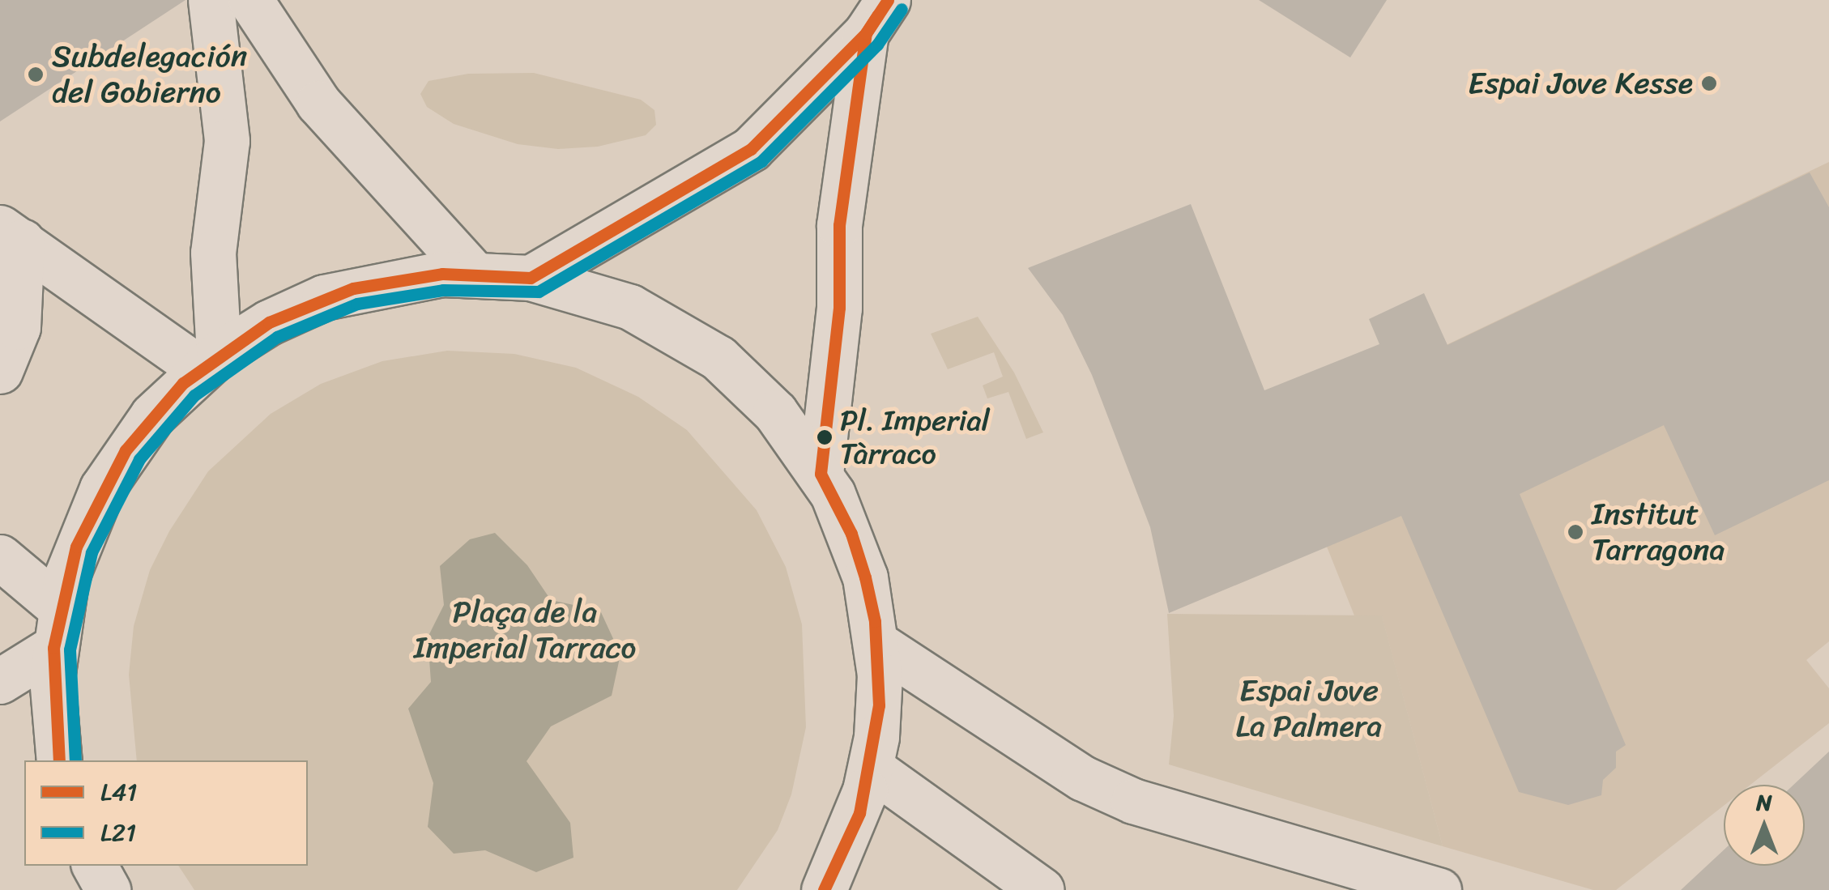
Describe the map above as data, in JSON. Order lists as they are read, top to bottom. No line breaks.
{"parks":["Plaça de la Imperial Tarraco","Espai Jove La Palmera"],"places":["Subdelegación del Gobierno","Espai Jove Kesse","Pl. Imperial Tàrraco","Institut Tarragona"],"lines":["transit line L41","transit line L21"],"legend":["L41","L21"],"north":"top"}
